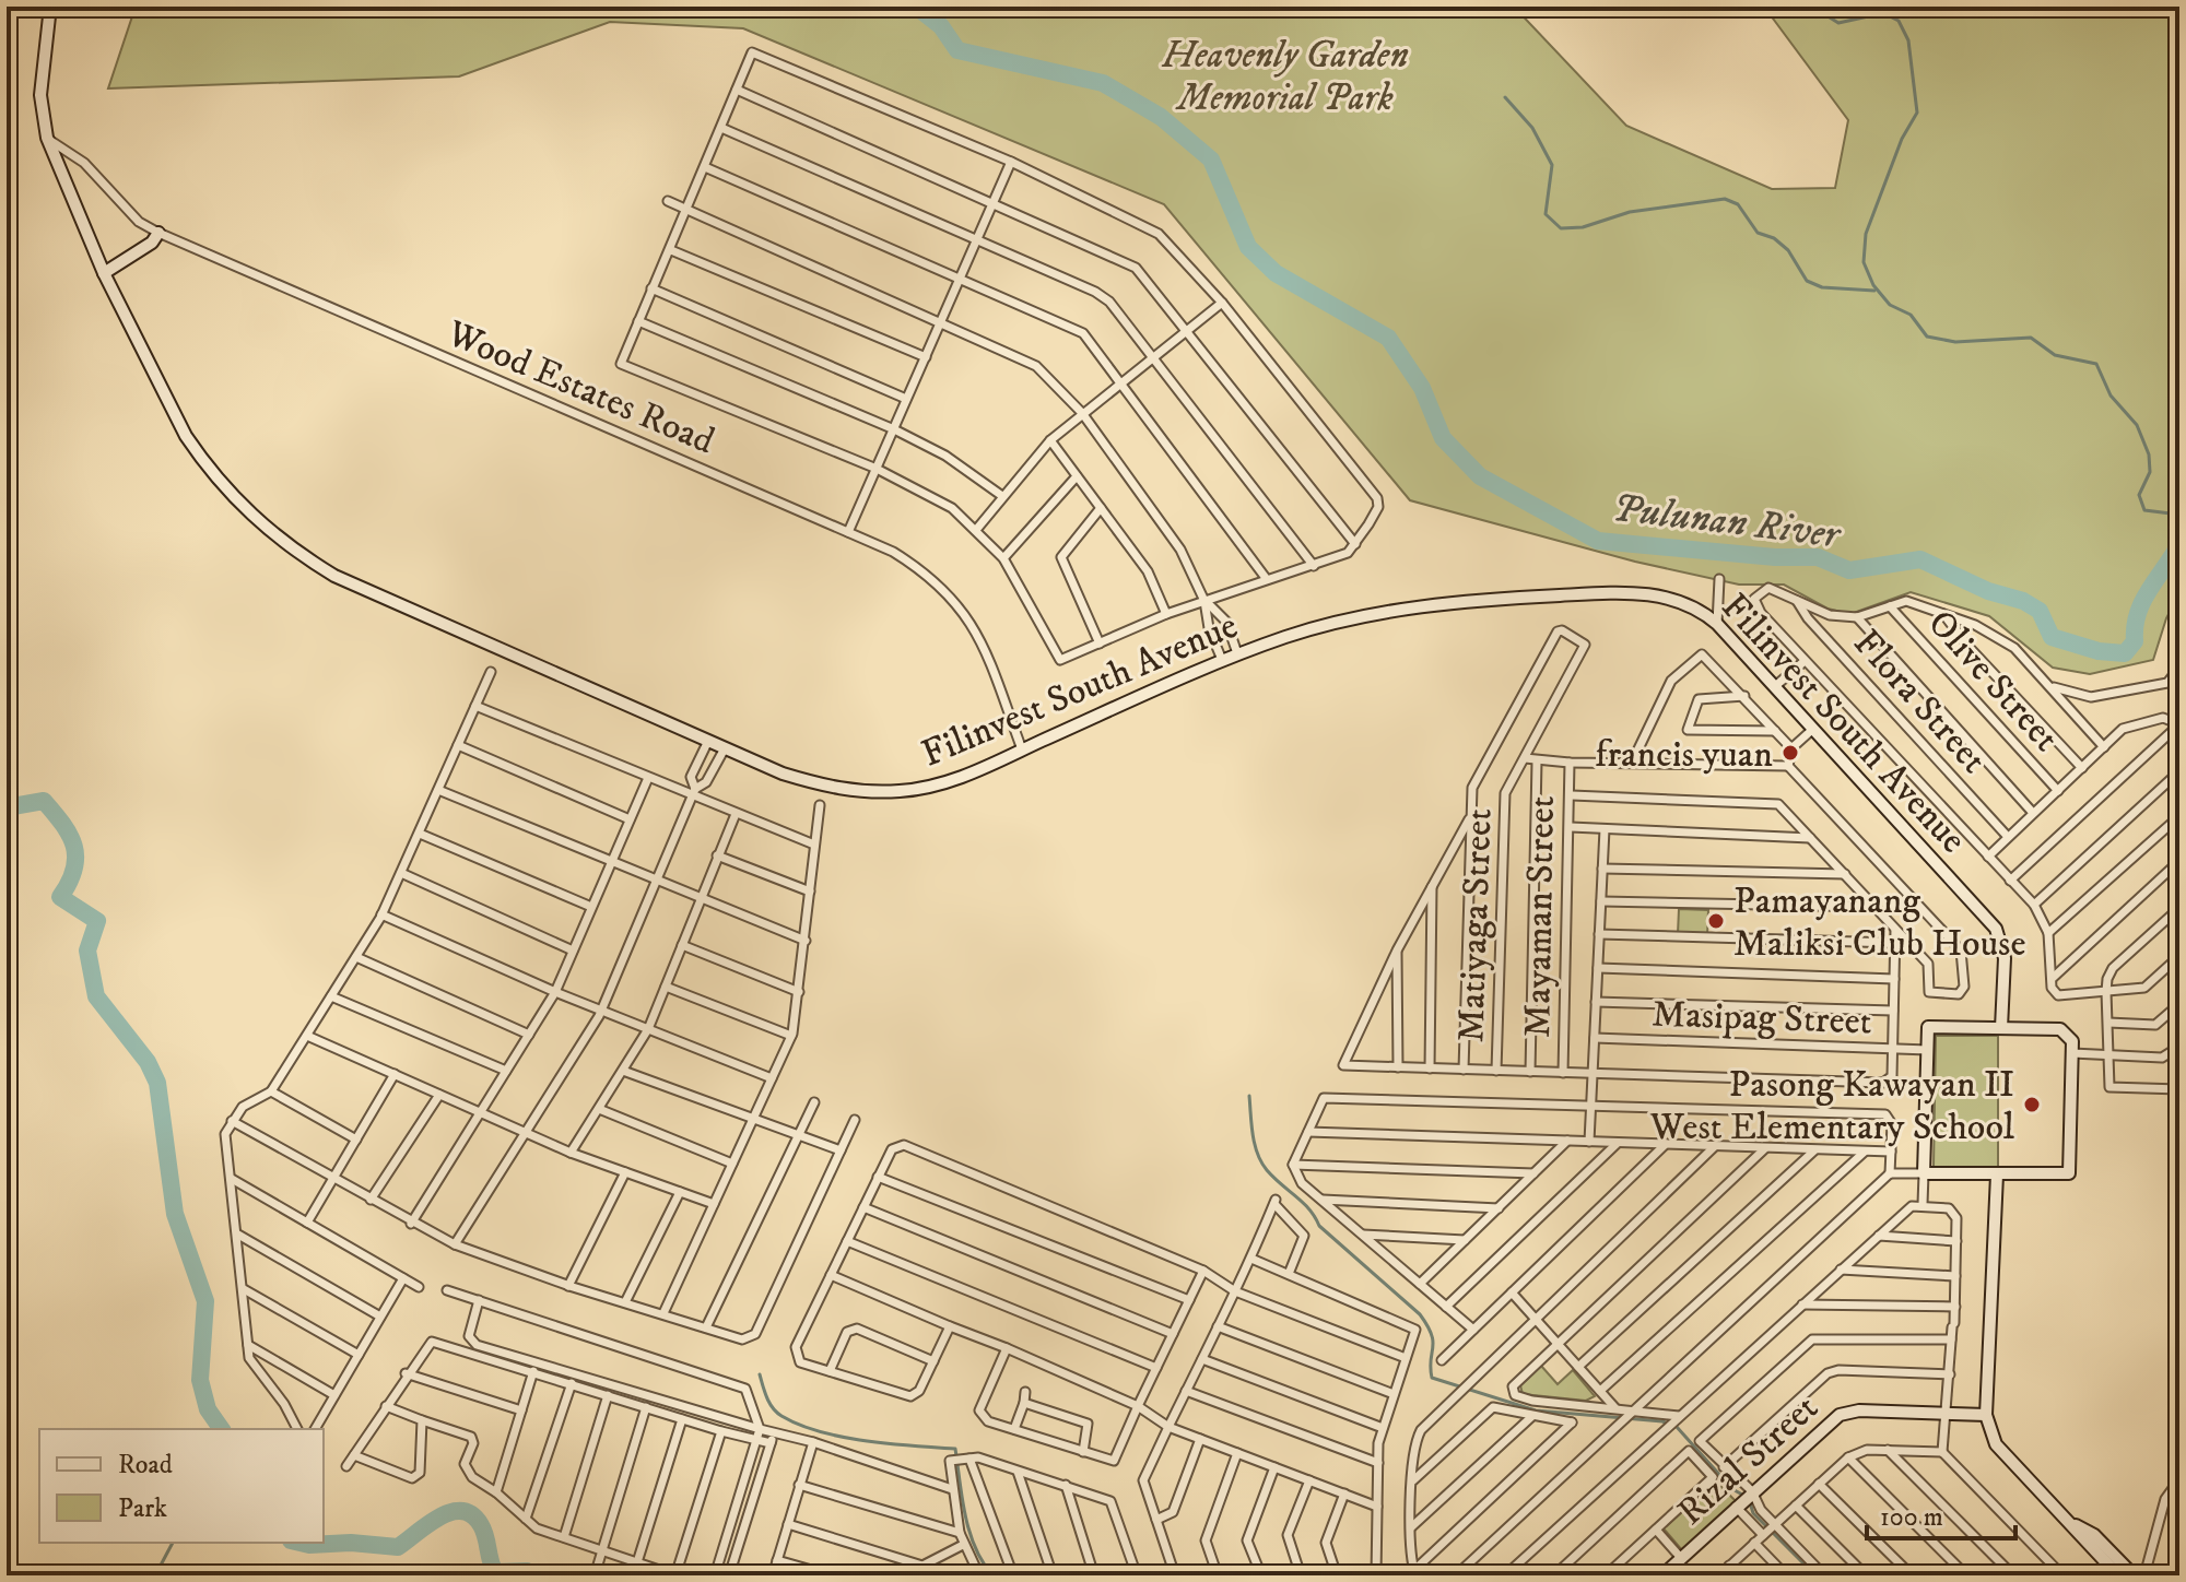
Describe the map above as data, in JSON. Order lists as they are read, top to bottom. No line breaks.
{"streets":{"street":["Wood Estates Road","Olive Street","Filinvest South Avenue","Flora Street","Mayaman Street","Matiyaga Street","Masipag Street","Rizal Street"]},"crossings":[["Wood Estates Road","Filinvest South Avenue"]],"water":["Pulunan River"],"parks":["Heavenly Garden Memorial Park"],"places":["francis yuan","Pamayanang Maliksi Club House","Pasong Kawayan II West Elementary School"],"legend":["Road","Park"],"scale_bar":"100 m"}
